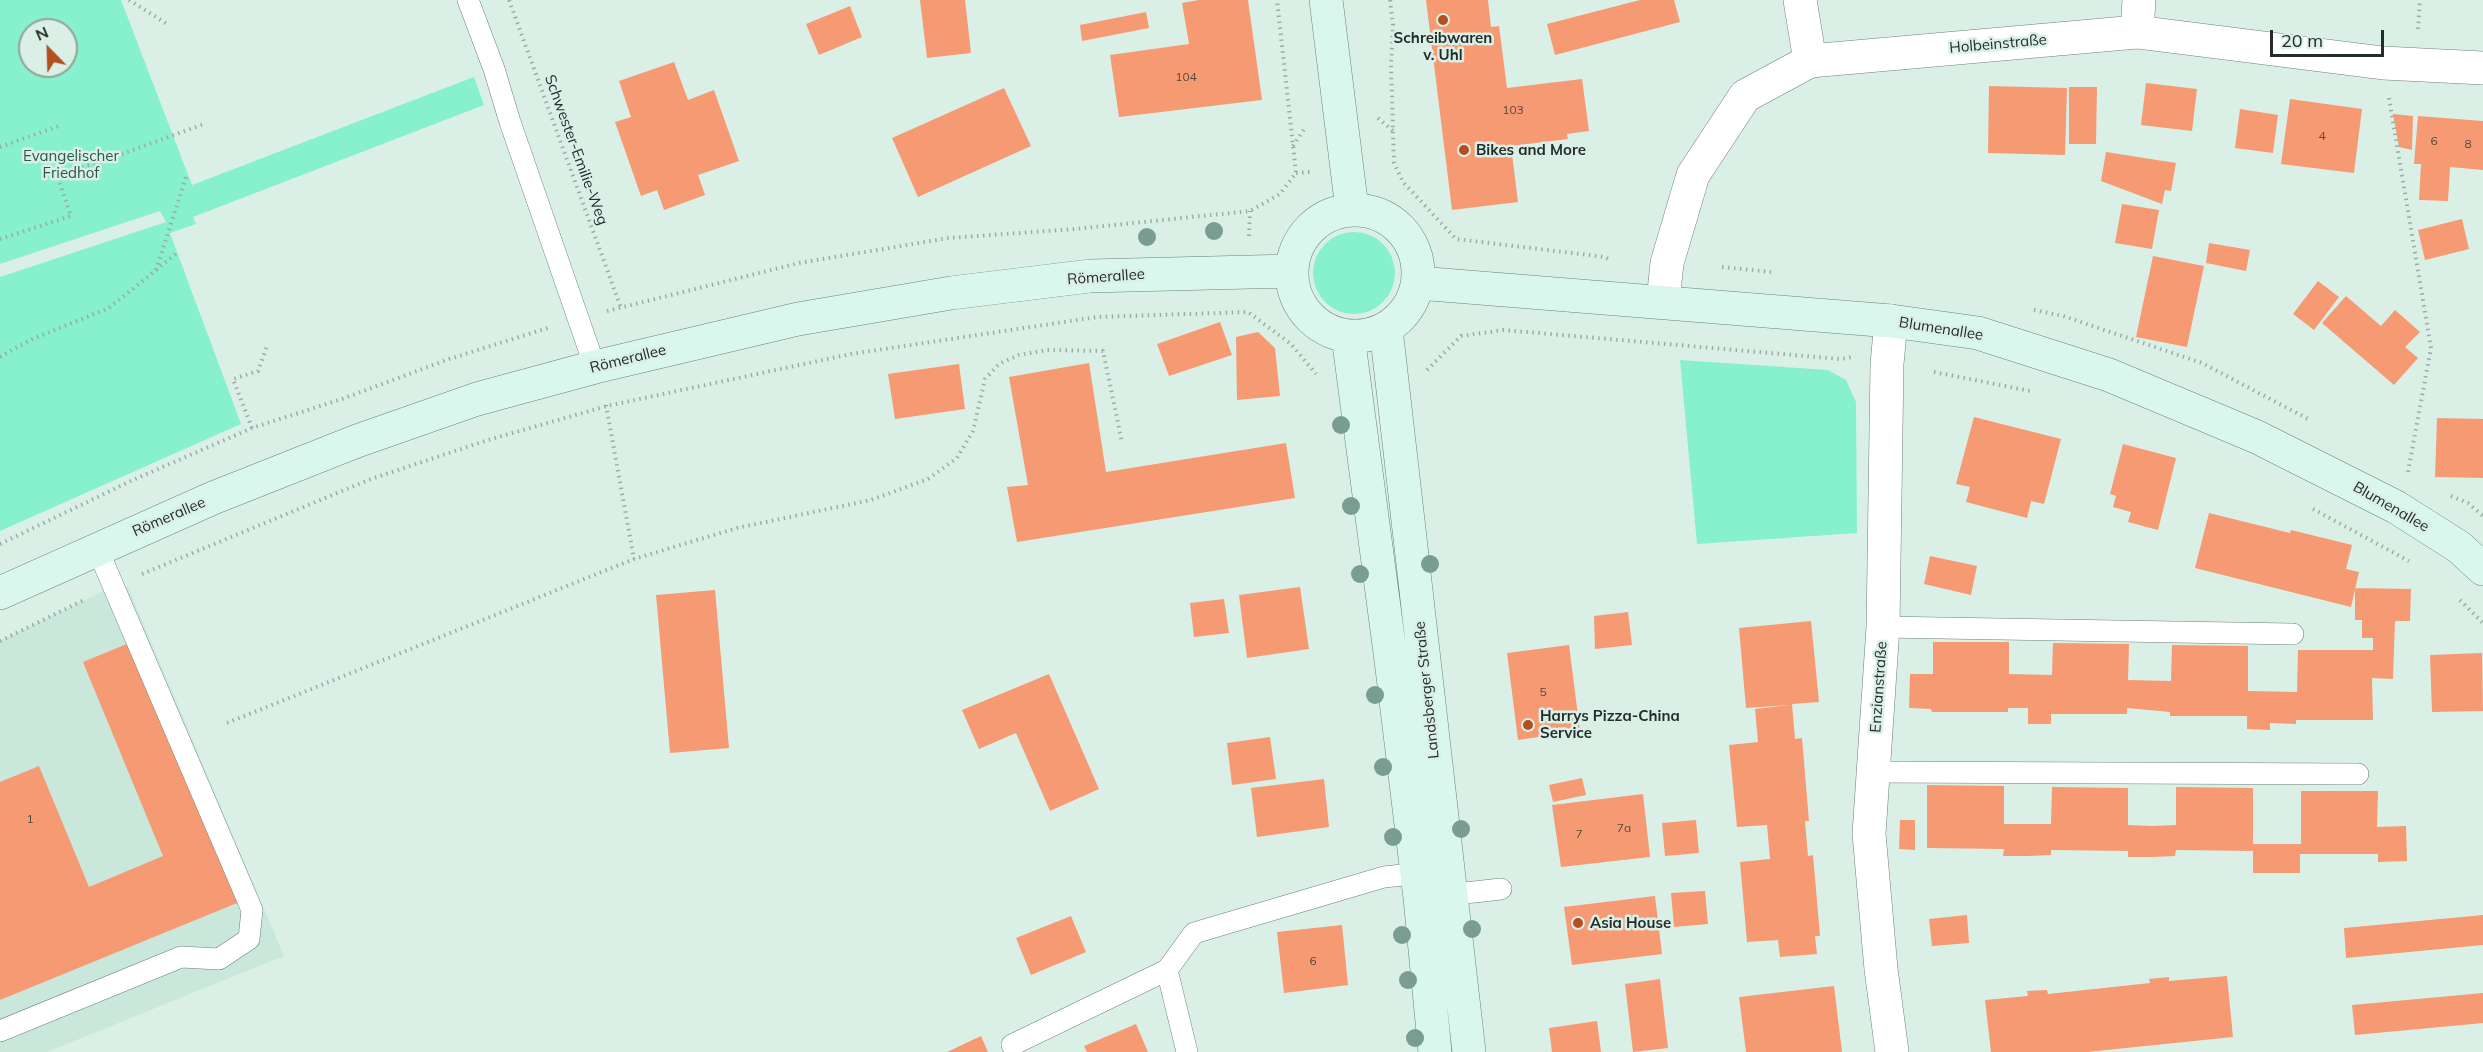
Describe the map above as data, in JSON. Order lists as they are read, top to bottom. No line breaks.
{"streets":{"street":["Holbeinstraße","Römerallee","Blumenallee","Enzianstraße","Landsberger Straße"],"path":["Schwester-Emilie-Weg"]},"crossings":[["Holbeinstraße","Blumenallee"],["Römerallee","Blumenallee"],["Römerallee","Landsberger Straße"],["Blumenallee","Enzianstraße"],["Blumenallee","Landsberger Straße"]],"parks":["Evangelischer Friedhof"],"places":["Schreibwaren v. Uhl","Bikes and More","Harrys Pizza-China Service","Asia House"],"house_numbers":["104","103","4","6","8","5","1","7a","7","6"],"scale_bar":"20 m","north":"top left"}
